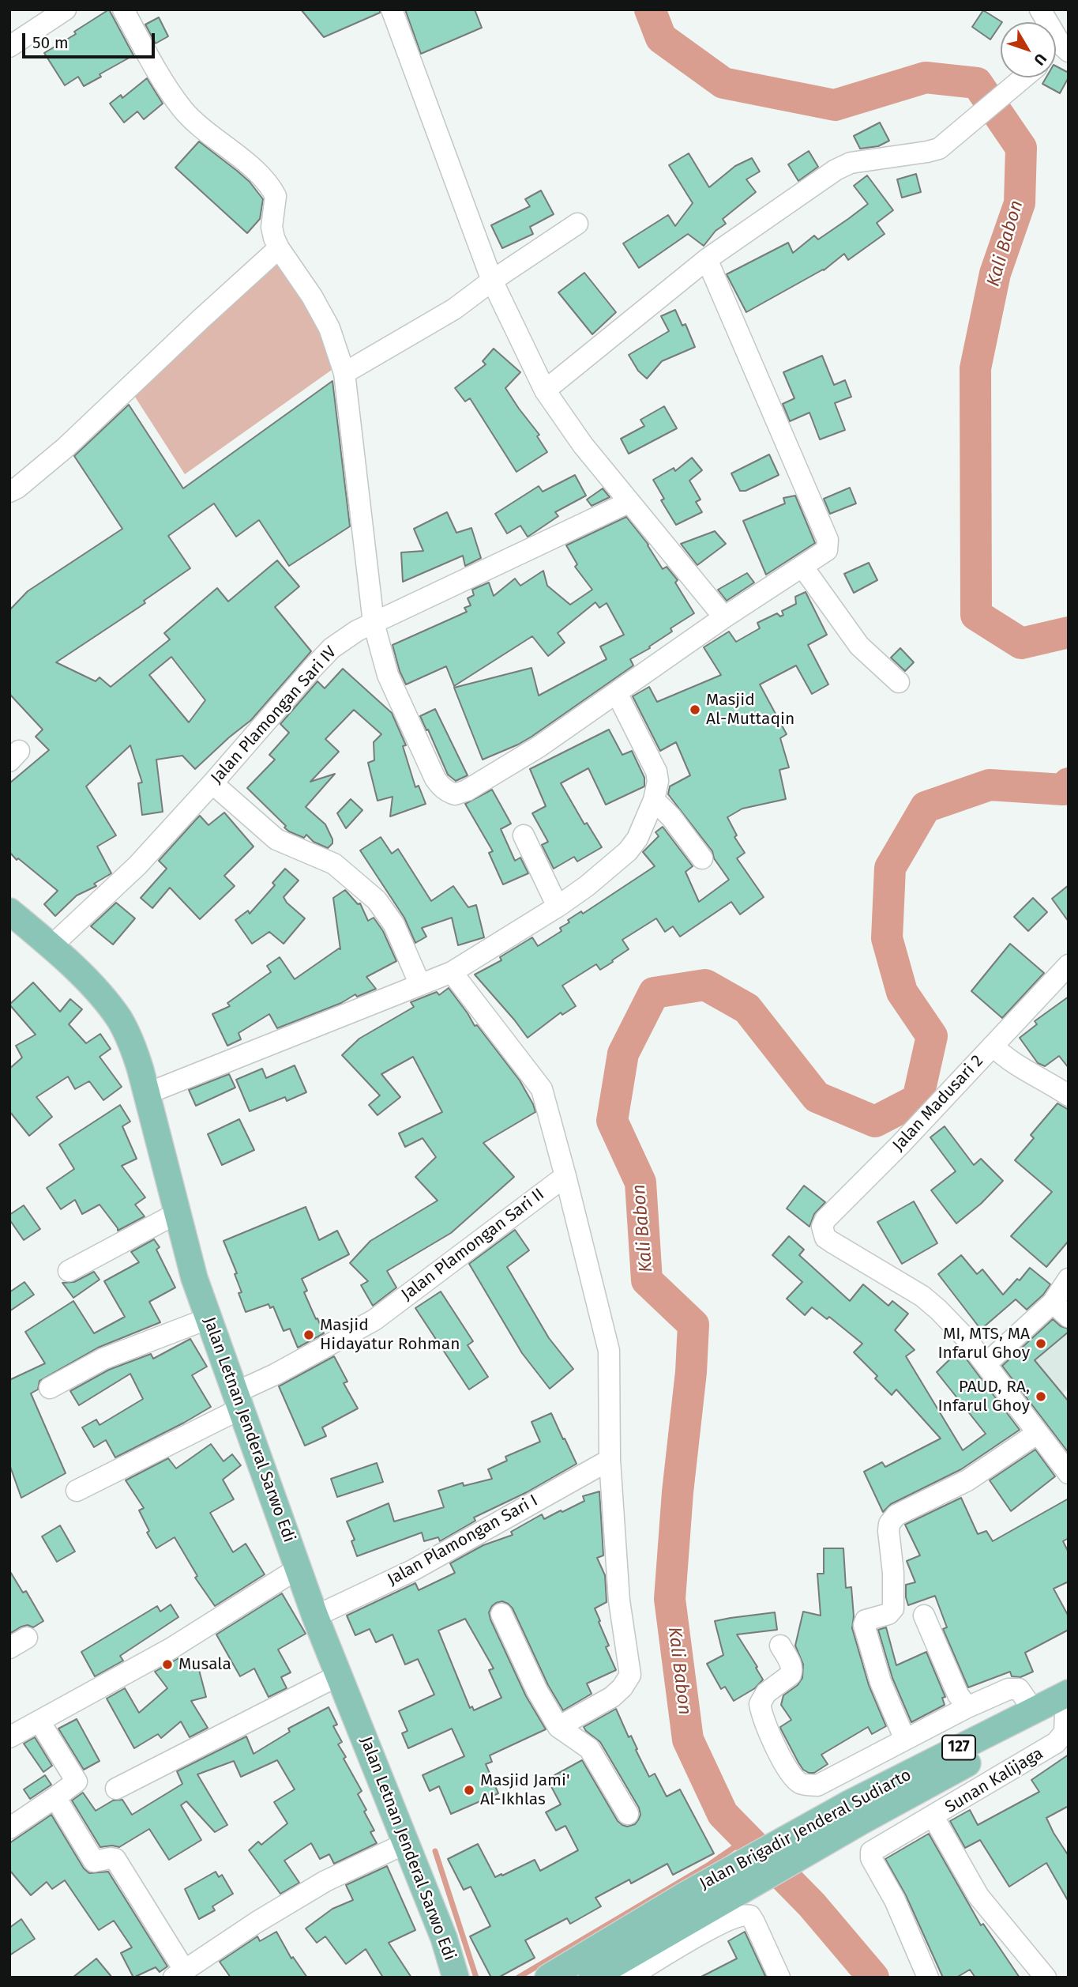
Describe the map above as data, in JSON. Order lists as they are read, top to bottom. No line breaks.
{"streets":{"main road":["Jalan Letnan Jenderal Sarwo Edi","127","Jalan Brigadir Jenderal Sudiarto"],"street":["Jalan Plamongan Sari IV","Jalan Madusari 2","Jalan Plamongan Sari II","Jalan Plamongan Sari I","Sunan Kalijaga"]},"crossings":[["Jalan Plamongan Sari IV","Jalan Letnan Jenderal Sarwo Edi"],["Jalan Plamongan Sari II","Jalan Letnan Jenderal Sarwo Edi"],["Jalan Letnan Jenderal Sarwo Edi","Jalan Plamongan Sari I"],["Sunan Kalijaga","Jalan Brigadir Jenderal Sudiarto"]],"water":["Kali Babon"],"places":["Masjid Al-Muttaqin","Masjid Hidayatur Rohman","MI, MTS, MA Infarul Ghoy","PAUD, RA, Infarul Ghoy","Musala","Masjid Jami' Al-Ikhlas"],"scale_bar":"50 m","north":"bottom right"}
